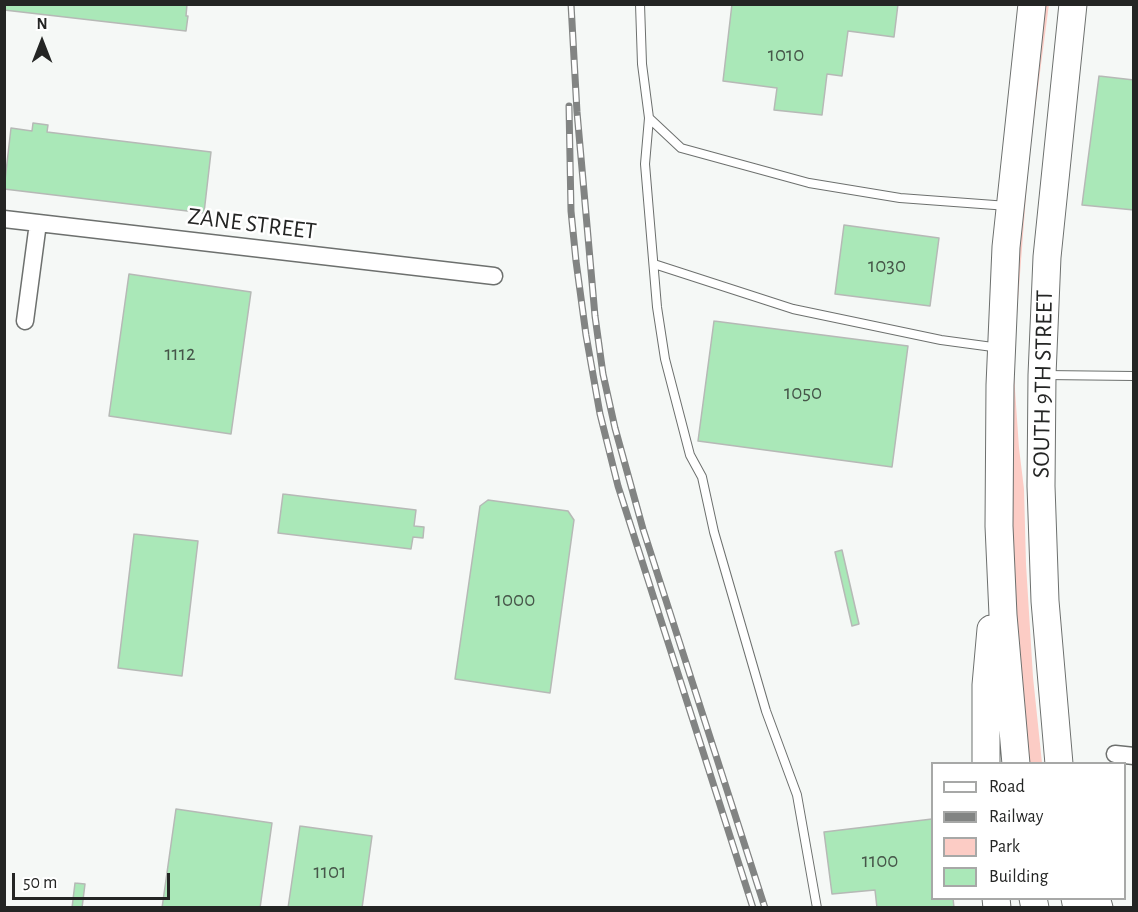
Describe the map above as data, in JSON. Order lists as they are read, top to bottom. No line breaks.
{"streets":{"main road":["SOUTH 9TH STREET"],"street":["ZANE STREET"]},"house_numbers":["1010","1030","1112","1050","1000","1100","1101"],"legend":["Road","Railway","Park","Building"],"scale_bar":"50 m","north":"top"}
